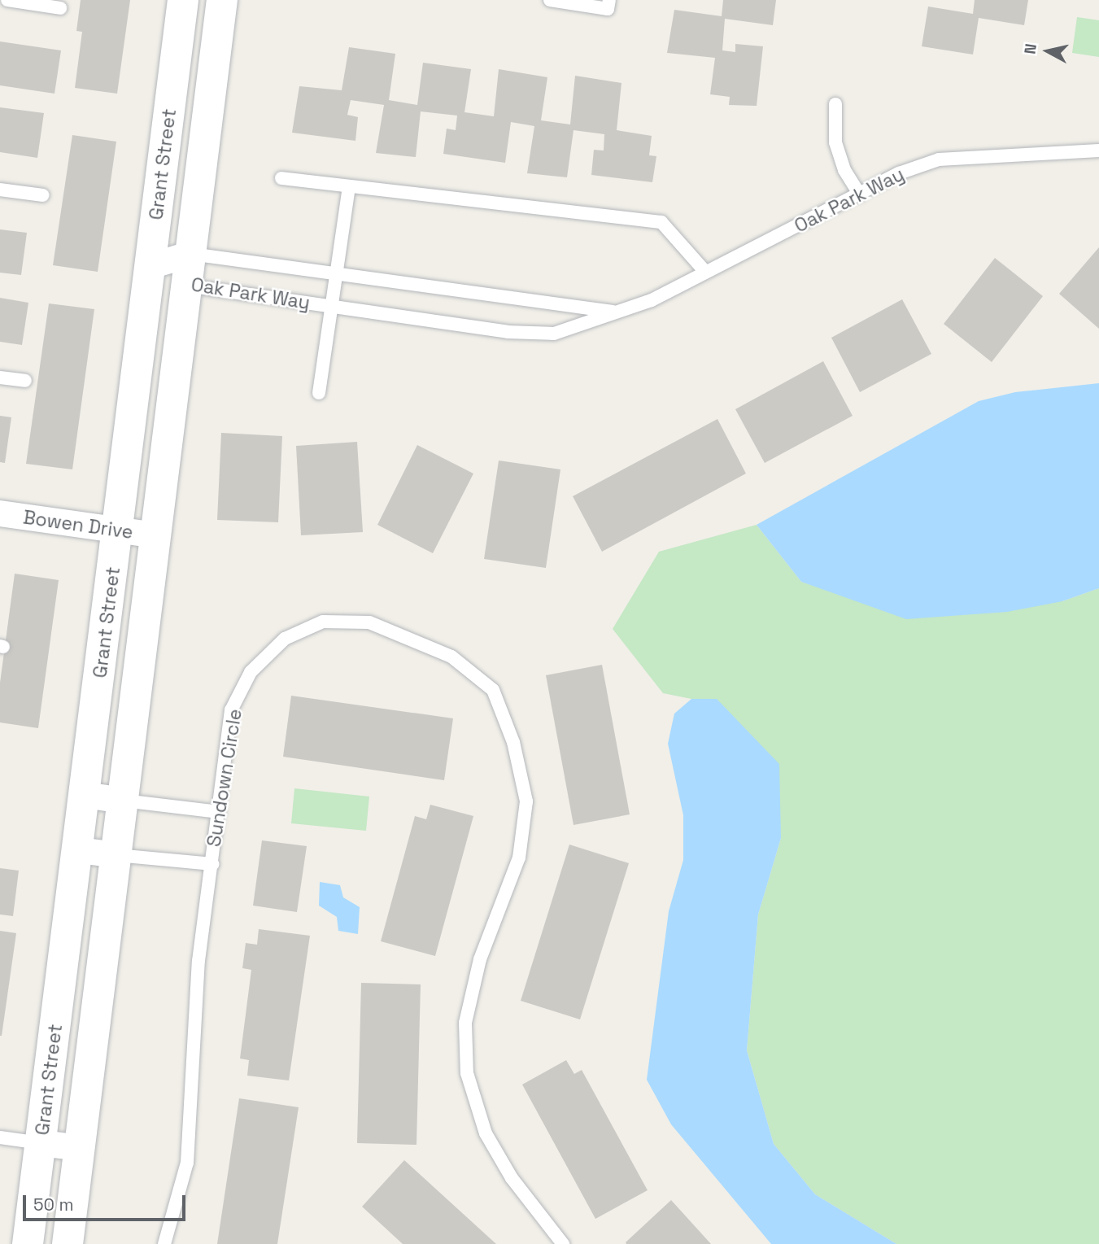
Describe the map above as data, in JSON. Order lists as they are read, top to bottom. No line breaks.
{"streets":{"street":["Grant Street","Oak Park Way","Bowen Drive"],"lane":["Sundown Circle"]},"crossings":[["Grant Street","Oak Park Way"],["Grant Street","Bowen Drive"]],"scale_bar":"50 m","north":"left"}
